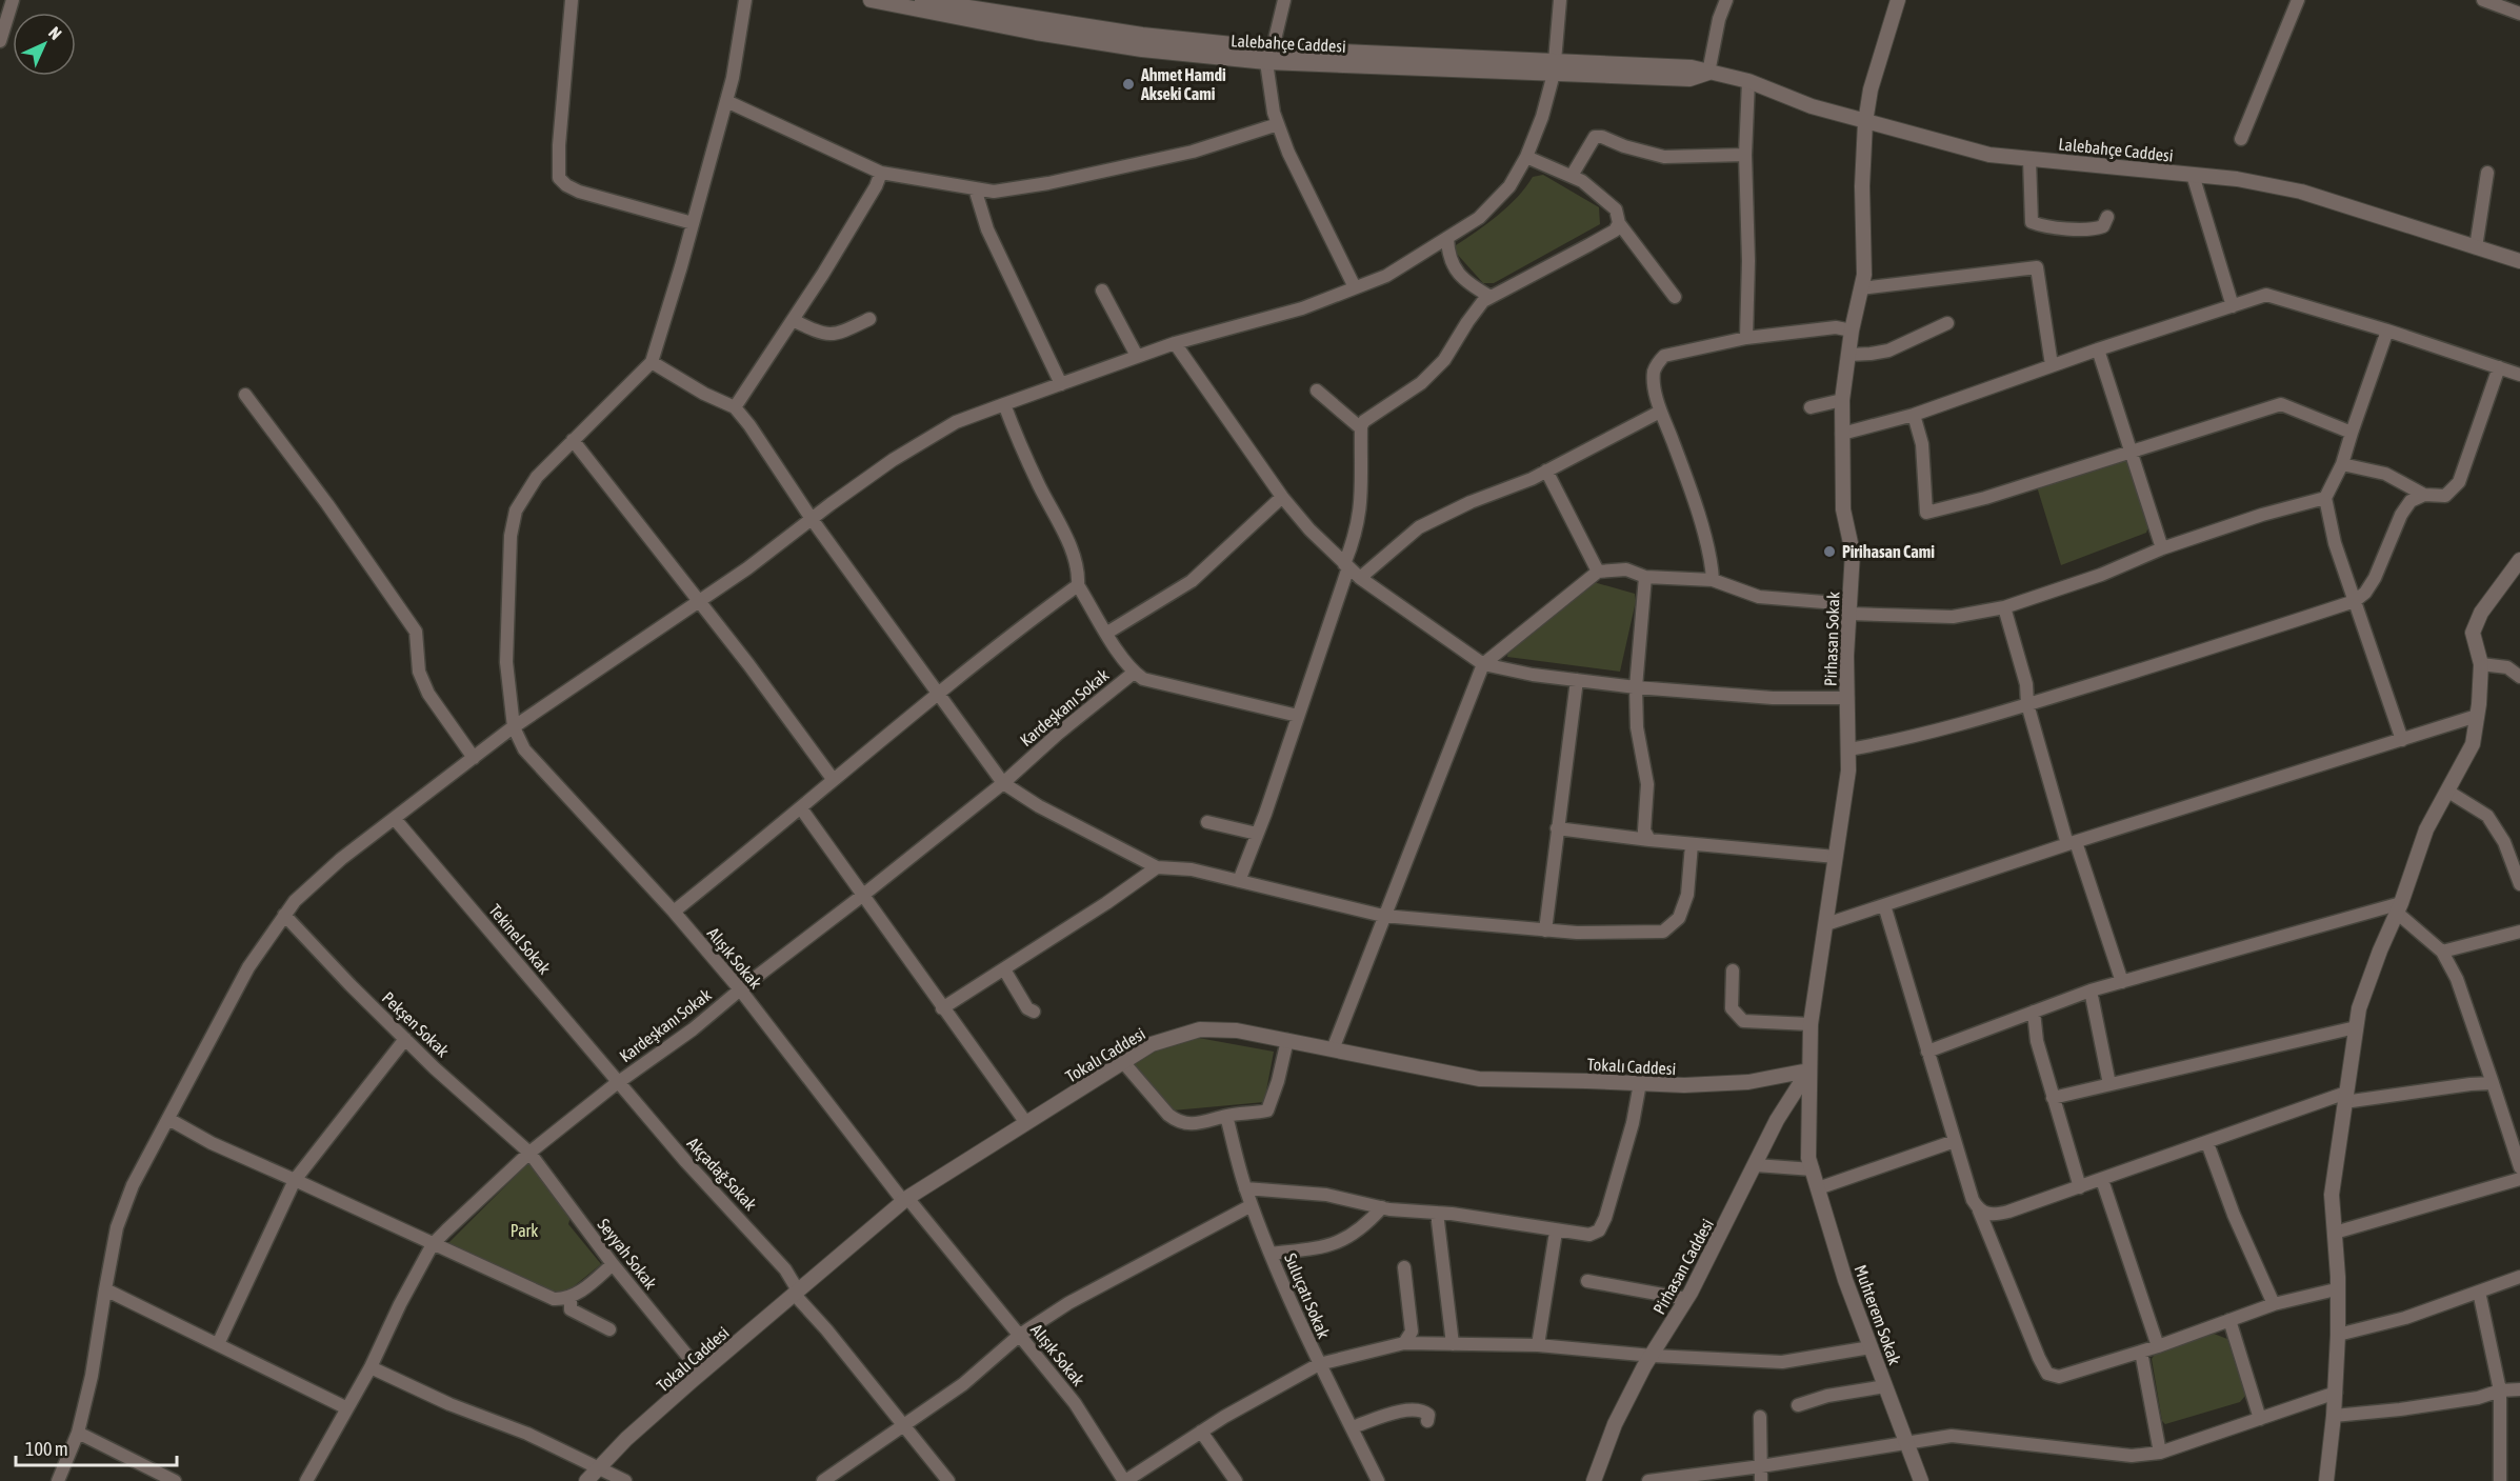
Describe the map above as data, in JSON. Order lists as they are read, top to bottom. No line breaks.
{"streets":{"street":["Lalebahçe Caddesi","Pirhasan Sokak","Kardeşkanı Sokak","Tekinel Sokak","Alışık Sokak","Pekşen Sokak","Tokalı Caddesi","Akçadağ Sokak","Seyyah Sokak","Pirhasan Caddesi","Suluçatı Sokak","Muhterem Sokak"]},"crossings":[["Lalebahçe Caddesi","Pirhasan Sokak"],["Pirhasan Sokak","Tokalı Caddesi"],["Pirhasan Sokak","Pirhasan Caddesi"],["Pirhasan Sokak","Muhterem Sokak"],["Kardeşkanı Sokak","Tekinel Sokak"],["Kardeşkanı Sokak","Alışık Sokak"],["Kardeşkanı Sokak","Pekşen Sokak"],["Kardeşkanı Sokak","Akçadağ Sokak"],["Kardeşkanı Sokak","Seyyah Sokak"],["Tekinel Sokak","Akçadağ Sokak"],["Alışık Sokak","Tokalı Caddesi"],["Pekşen Sokak","Seyyah Sokak"],["Tokalı Caddesi","Akçadağ Sokak"],["Tokalı Caddesi","Seyyah Sokak"],["Tokalı Caddesi","Pirhasan Caddesi"]],"parks":["Park"],"places":["Ahmet Hamdi Akseki Cami","Pirihasan Cami"],"scale_bar":"100 m","north":"top right"}
